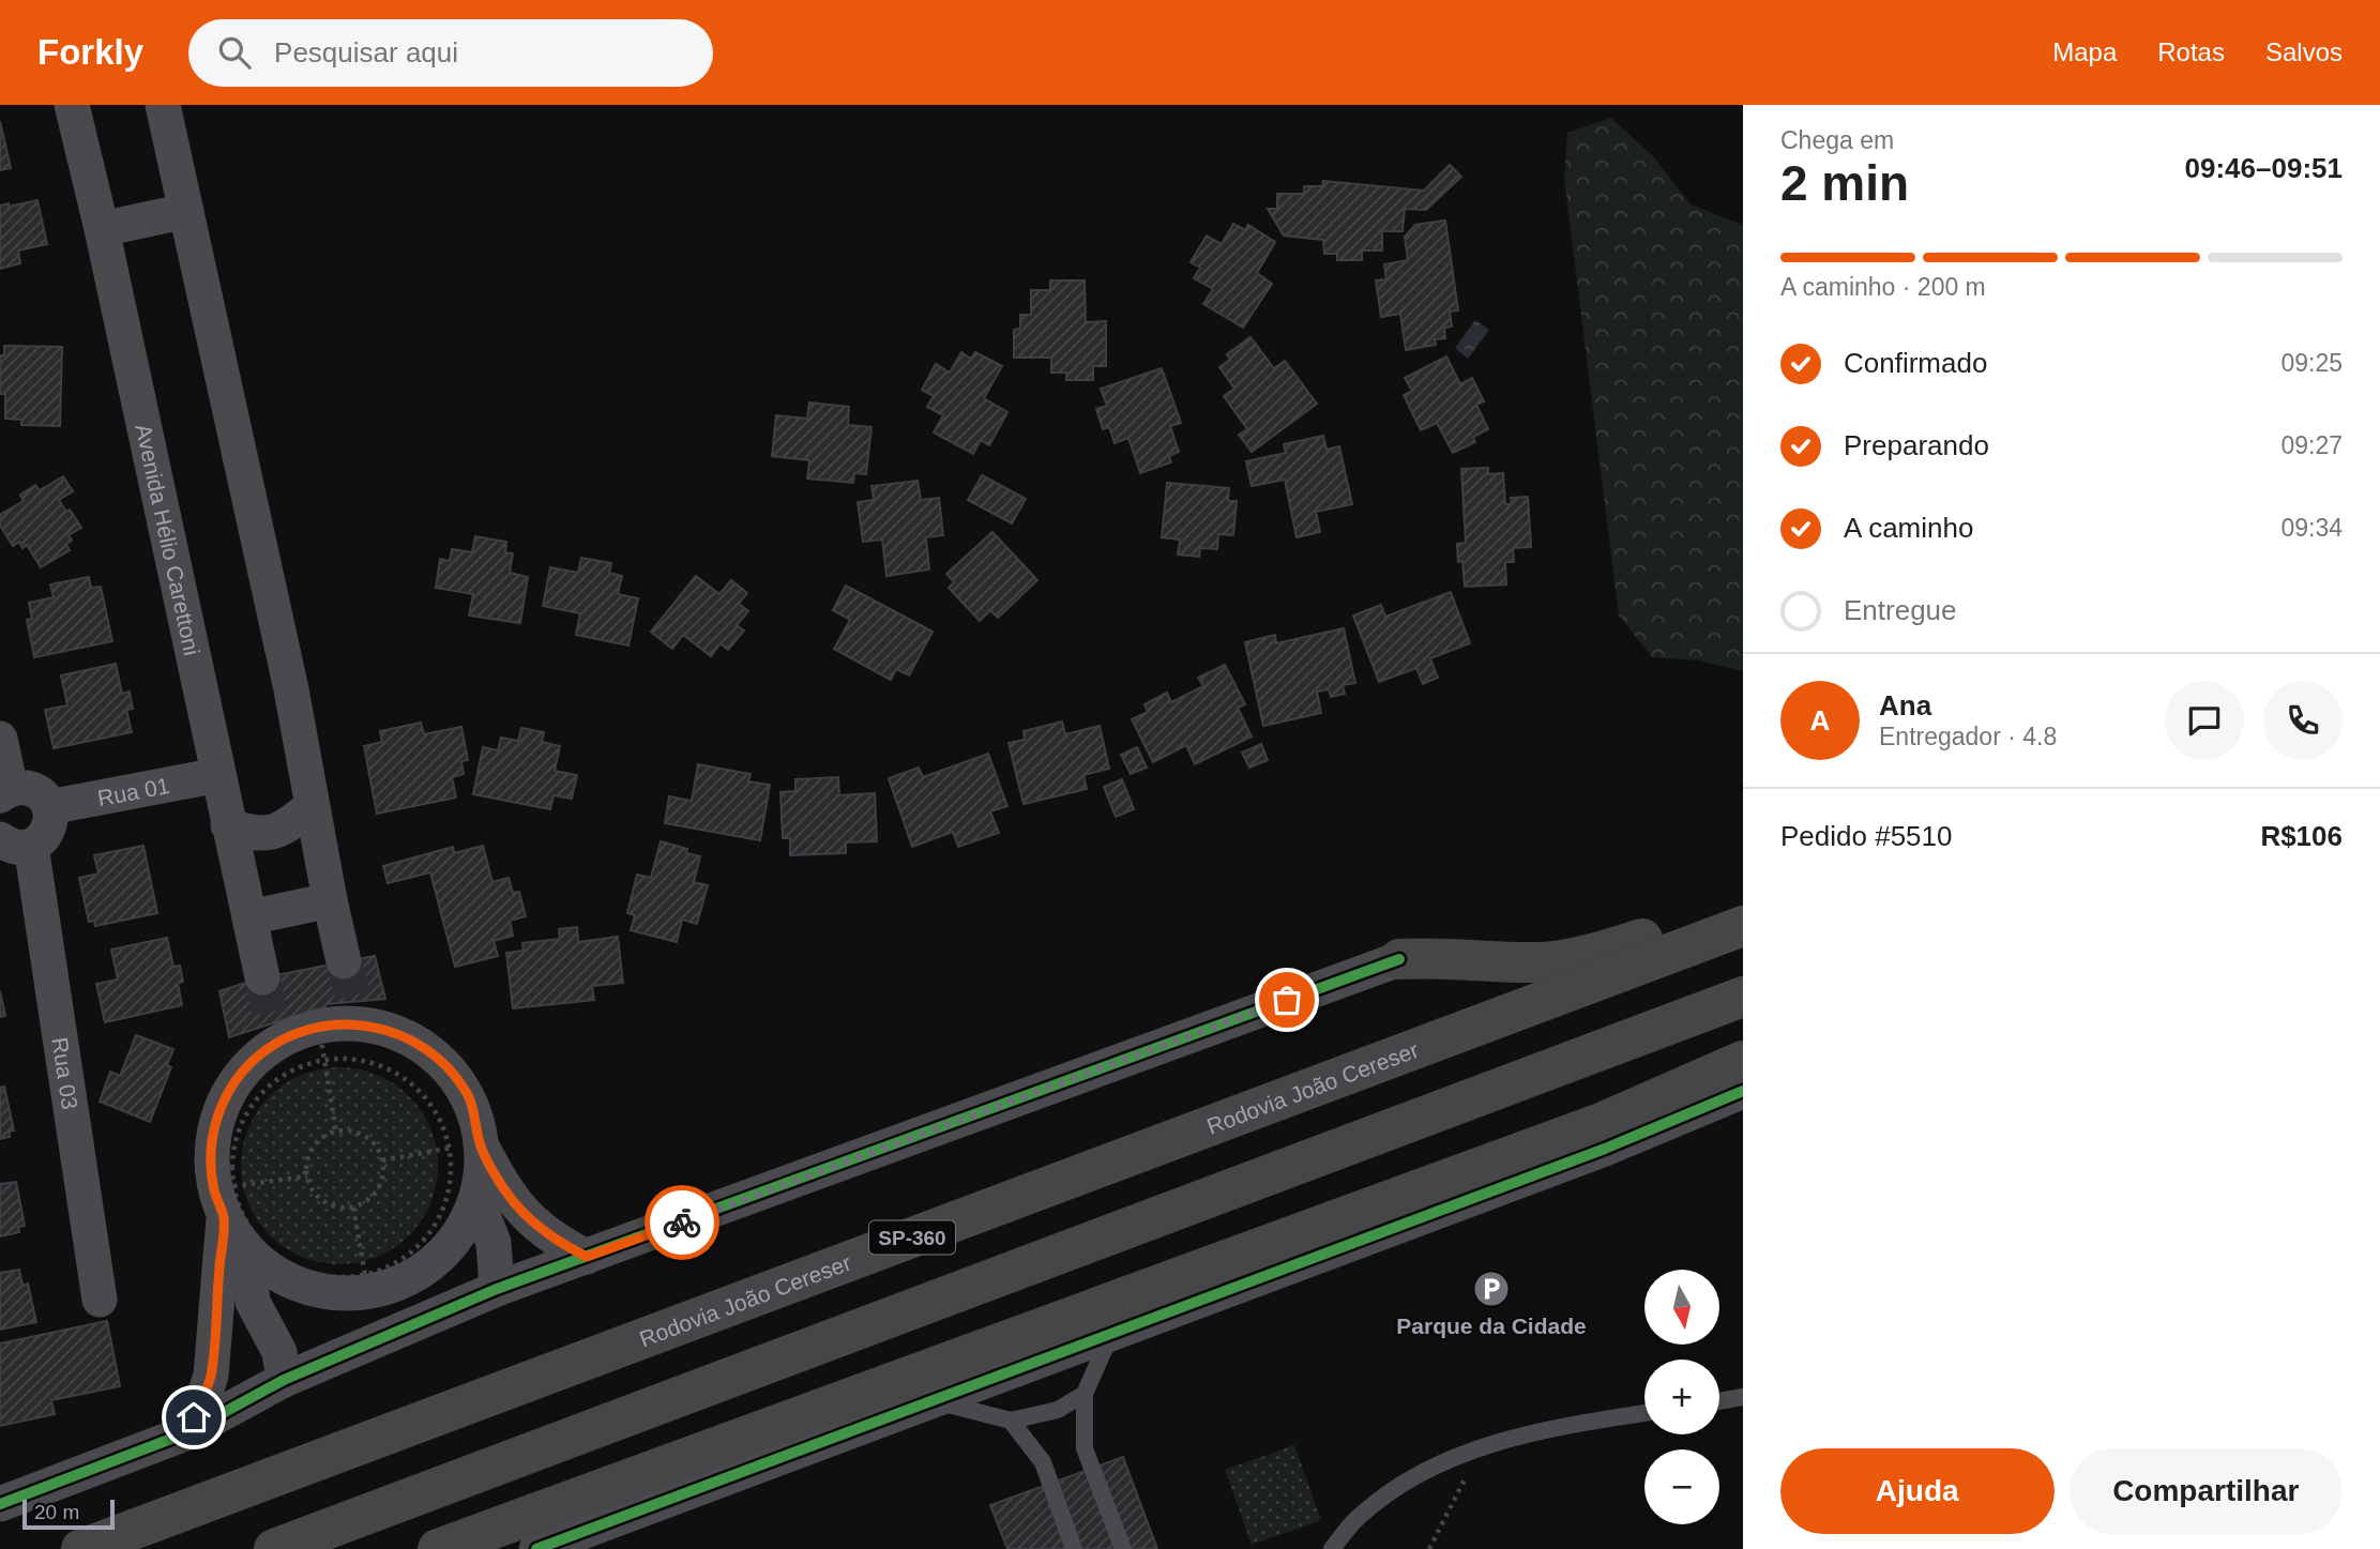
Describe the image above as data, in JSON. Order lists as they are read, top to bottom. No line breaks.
{"streets":{"highway":["Rodovia João Cereser","SP-360"],"street":["Avenida Hélio Carettoni","Rua 01","Rua 03"]},"crossings":[["Avenida Hélio Carettoni","Rua 01"]],"places":{"parking":["Parque da Cidade"]},"scale_bar":"20 m","north":"bottom","page":{"header":"Forkly","search":"Pesquisar aqui","nav":["Mapa","Rotas","Salvos"],"heading":["2 min","Chega em","09:46–09:51"],"panel":["Ana","Entregador · 4.8","Pedido #5510","R$106"],"bar":"A caminho · 200 m","list":[["Confirmado","09:25"],["Preparando","09:27"],["A caminho","09:34"],"Entregue"],"round":"A","map_buttons":["+","−"],"buttons":["Ajuda","Compartilhar"],"scale":"20 m"}}
